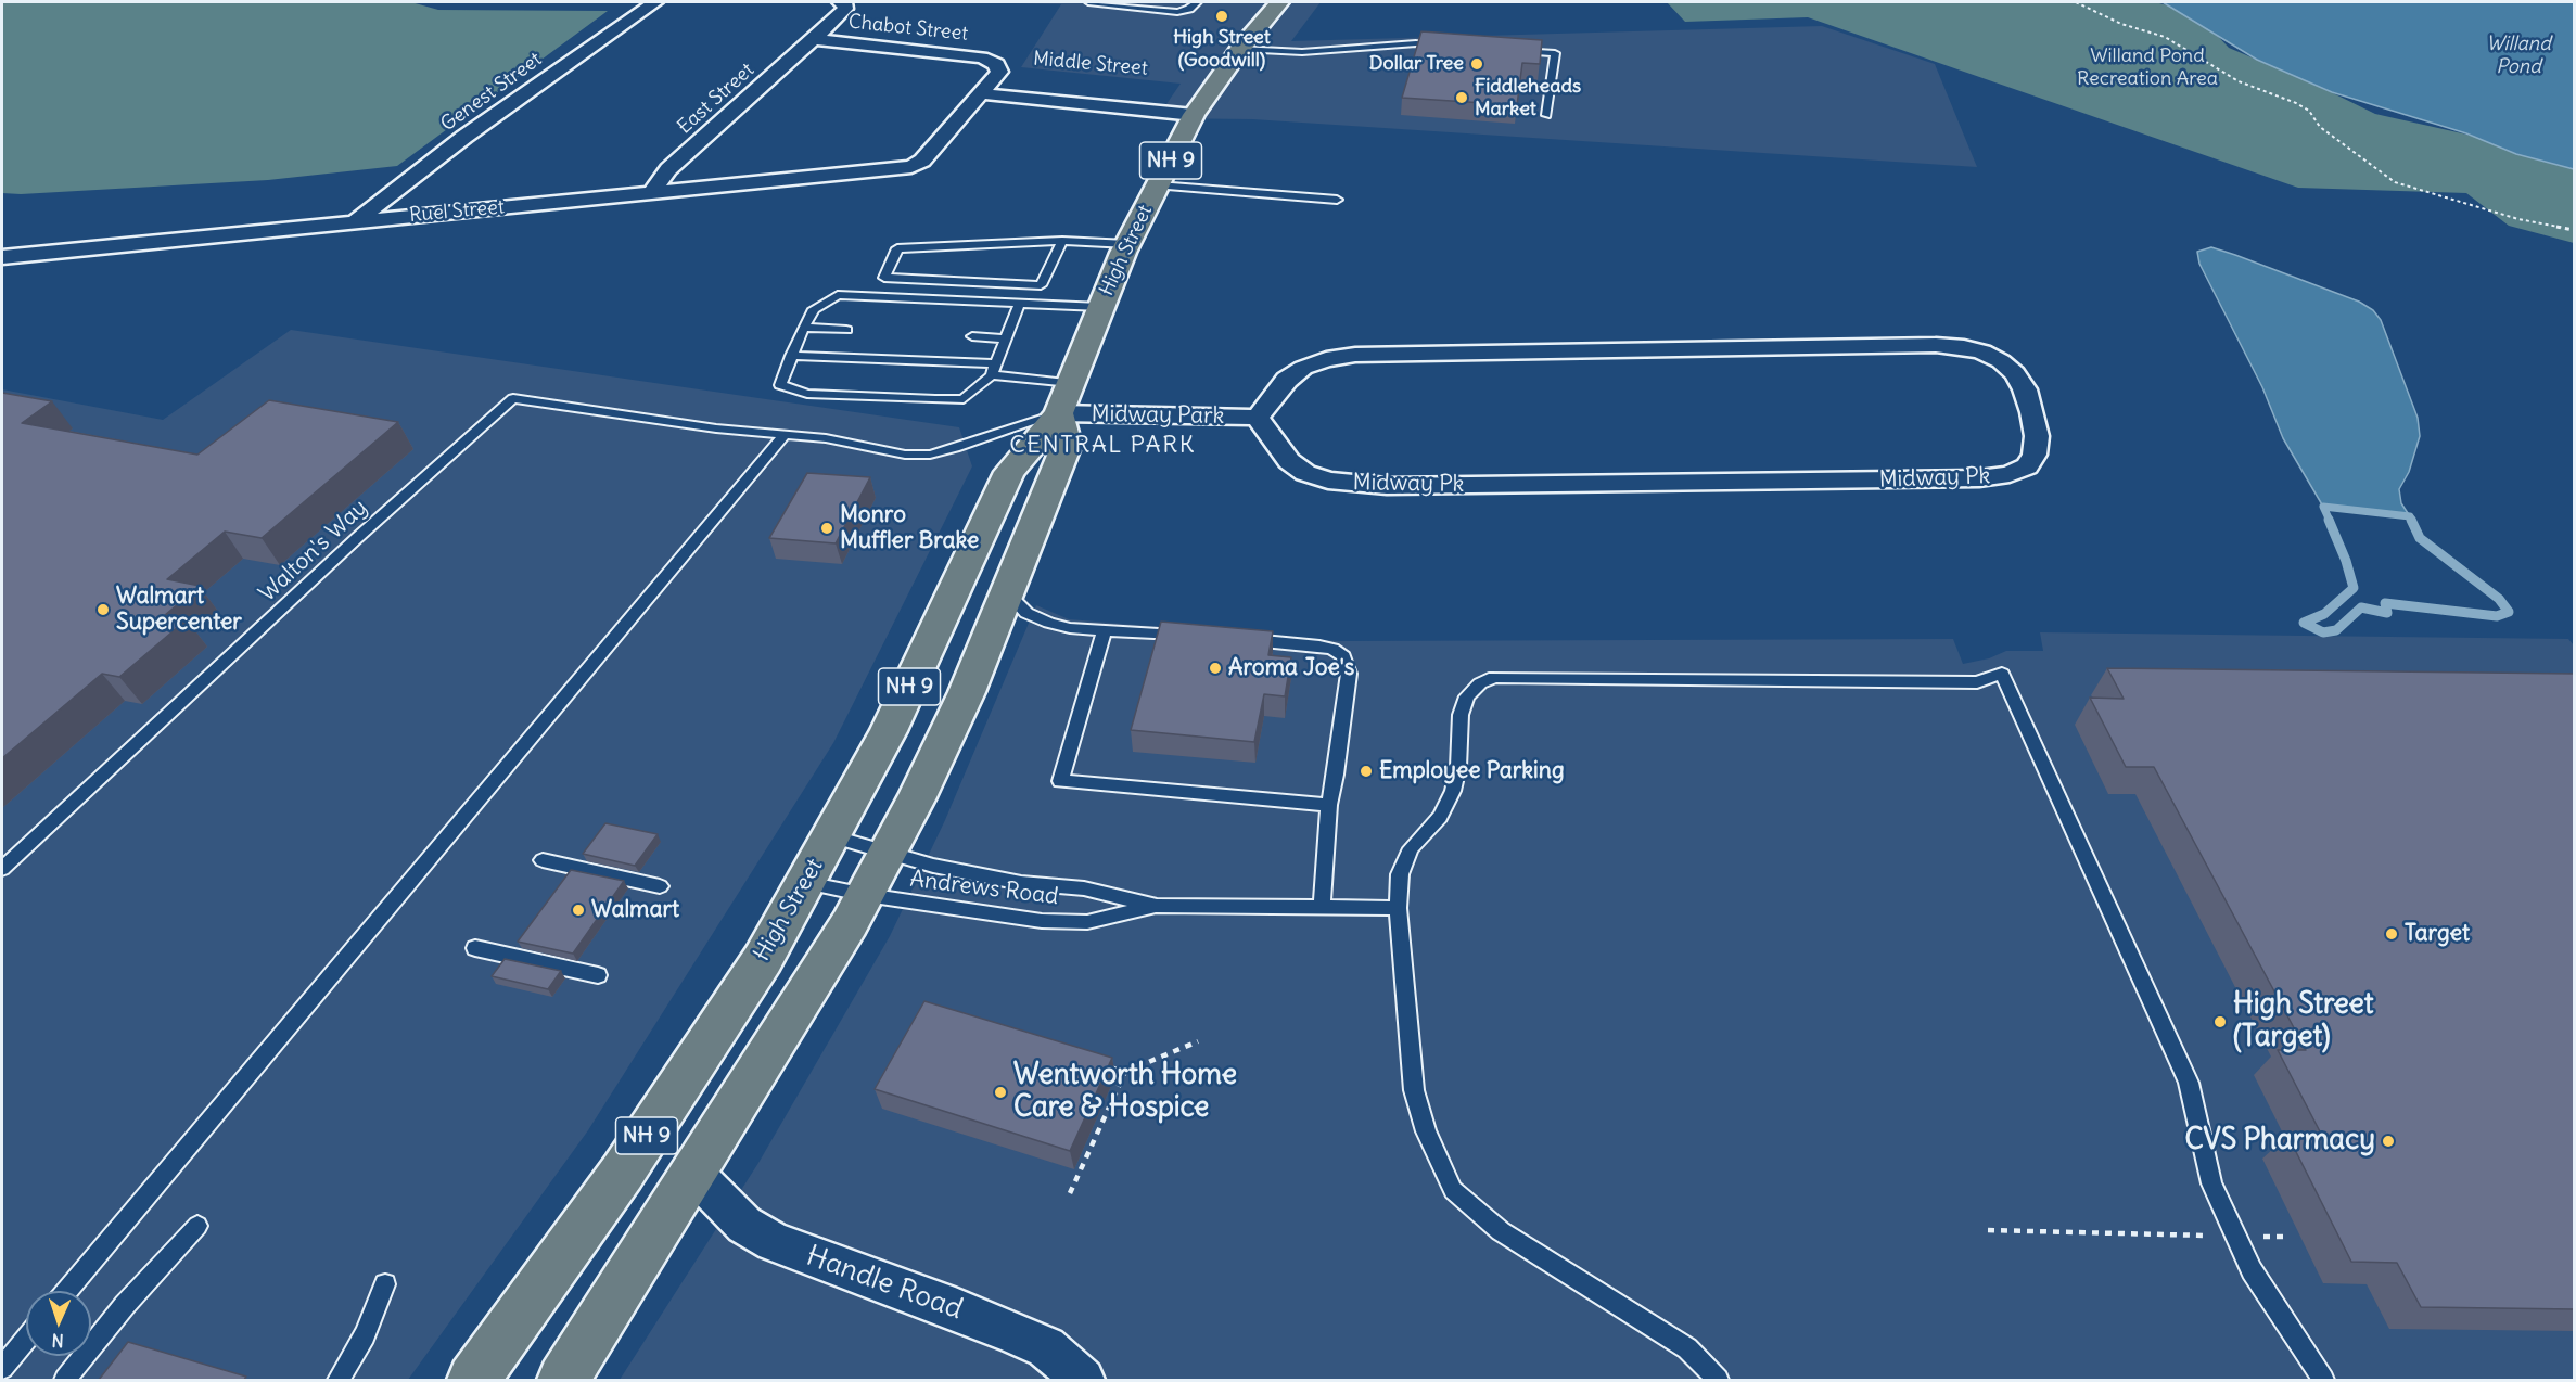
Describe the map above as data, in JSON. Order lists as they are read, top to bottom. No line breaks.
{"streets":{"main road":["NH 9","High Street"],"street":["Chabot Street","Middle Street","Genest Street","East Street","Ruel Street","Midway Park","Midway Pk","Handle Road"],"lane":["Walton's Way","Andrews Road"]},"crossings":[["Chabot Street","Middle Street"],["Chabot Street","East Street"],["Middle Street","Ruel Street"],["Middle Street","High Street"],["Genest Street","Ruel Street"],["East Street","Ruel Street"],["NH 9","High Street"],["NH 9","Midway Park"],["NH 9","Andrews Road"],["NH 9","Handle Road"],["High Street","Midway Park"],["High Street","Andrews Road"],["Midway Park","Midway Pk"]],"districts":["CENTRAL PARK"],"water":["Willand Pond"],"parks":["Willand Pond Recreation Area"],"places":["High Street (Goodwill)","Dollar Tree","Fiddleheads Market","Monro Muffler Brake","Walmart Supercenter","Aroma Joe's","Employee Parking","Walmart","Target","High Street (Target)","Wentworth Home Care & Hospice","CVS Pharmacy"],"north":"bottom"}
